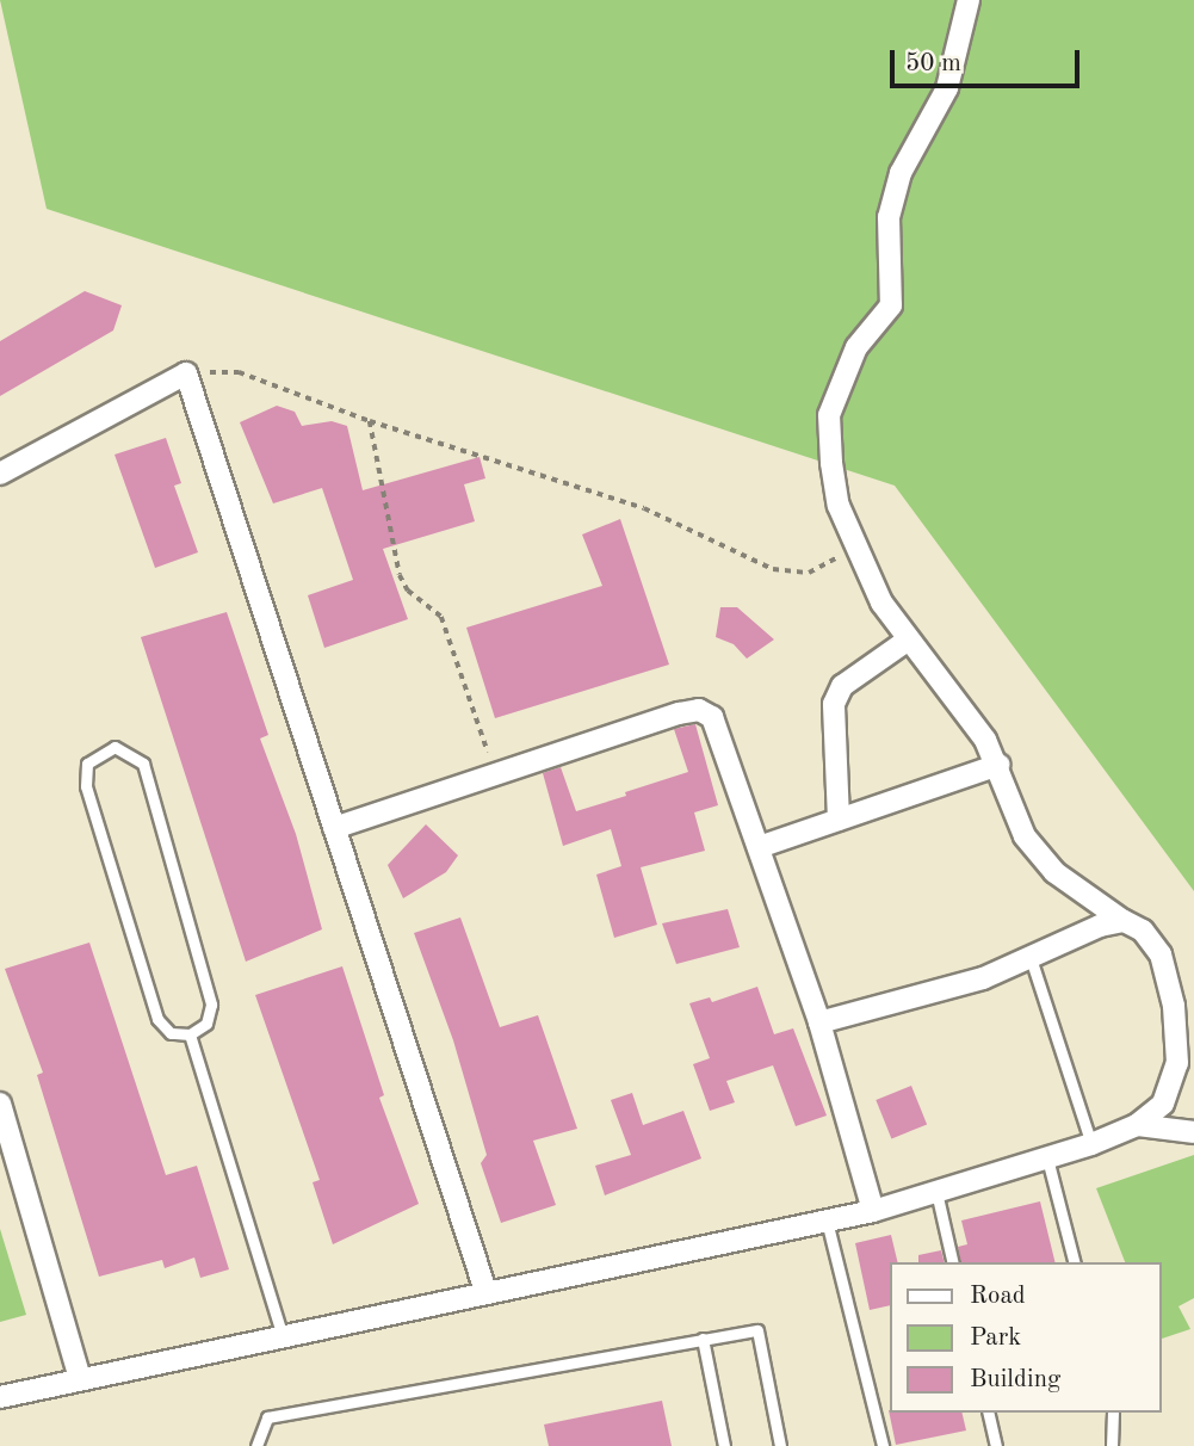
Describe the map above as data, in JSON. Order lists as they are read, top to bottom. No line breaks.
{"legend":["Road","Park","Building"],"scale_bar":"50 m"}
